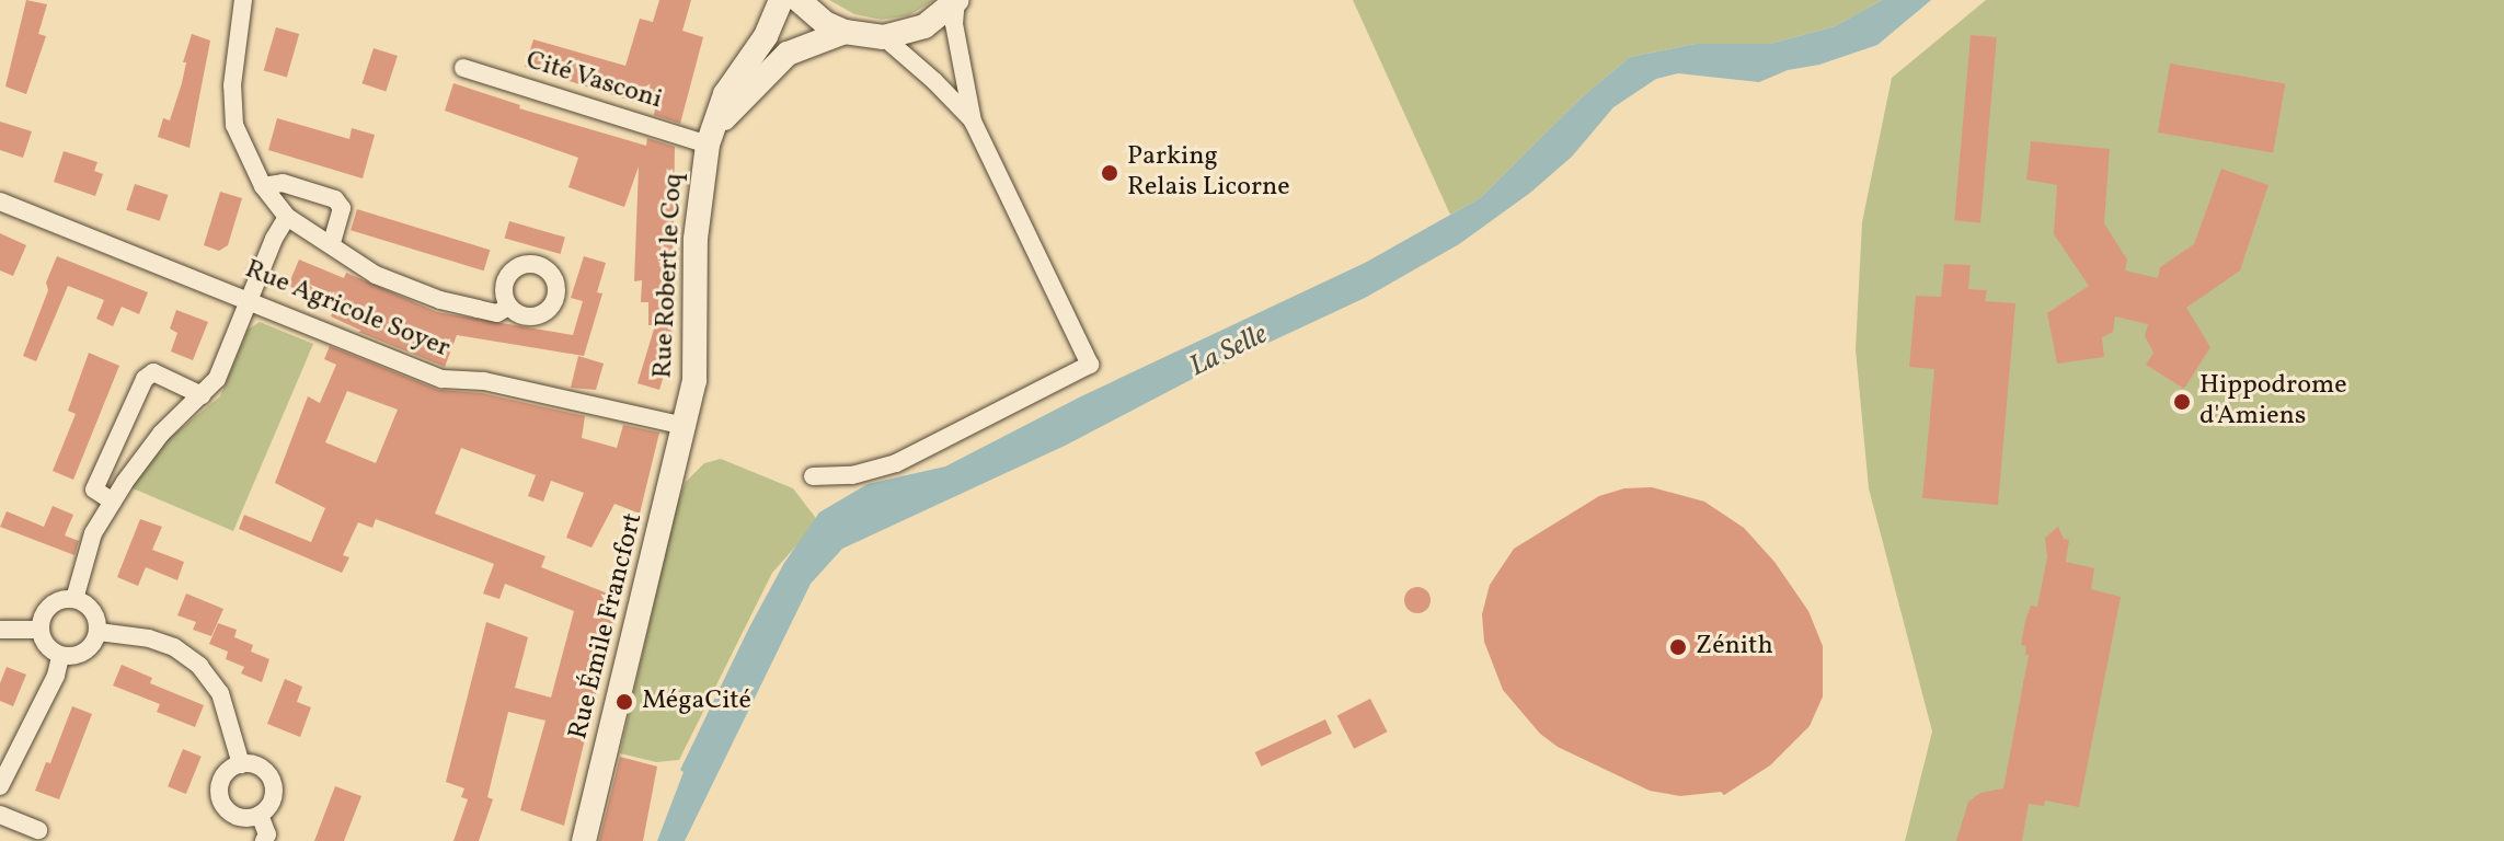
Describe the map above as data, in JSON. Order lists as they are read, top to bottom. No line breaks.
{"streets":{"street":["Cité Vasconi","Rue Robert le Coq","Rue Agricole Soyer","Rue Émile Francfort"]},"crossings":[["Cité Vasconi","Rue Robert le Coq"],["Rue Robert le Coq","Rue Agricole Soyer"],["Rue Robert le Coq","Rue Émile Francfort"],["Rue Agricole Soyer","Rue Émile Francfort"]],"water":["La Selle"],"places":["Parking Relais Licorne","Hippodrome d'Amiens","Zénith","MégaCité"]}
